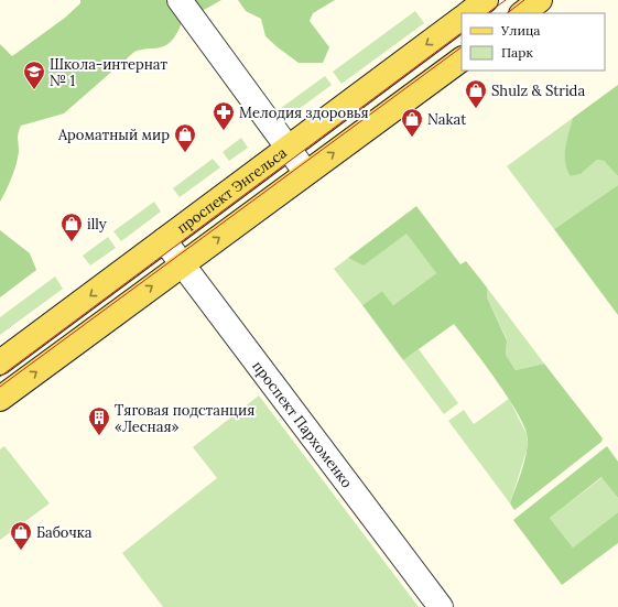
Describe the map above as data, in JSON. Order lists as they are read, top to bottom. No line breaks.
{"streets":{"main road":["проспект Энгельса"],"street":["проспект Пархоменко"]},"crossings":[["проспект Энгельса","проспект Пархоменко"]],"places":{"school or university":["Школа-интернат № 1"],"shop":["Shulz & Strida","Nakat","Ароматный мир","illy","Бабочка"],"pharmacy":["Мелодия здоровья"],"building":["Тяговая подстанция «Лесная»"]},"legend":["Улица","Парк"]}
